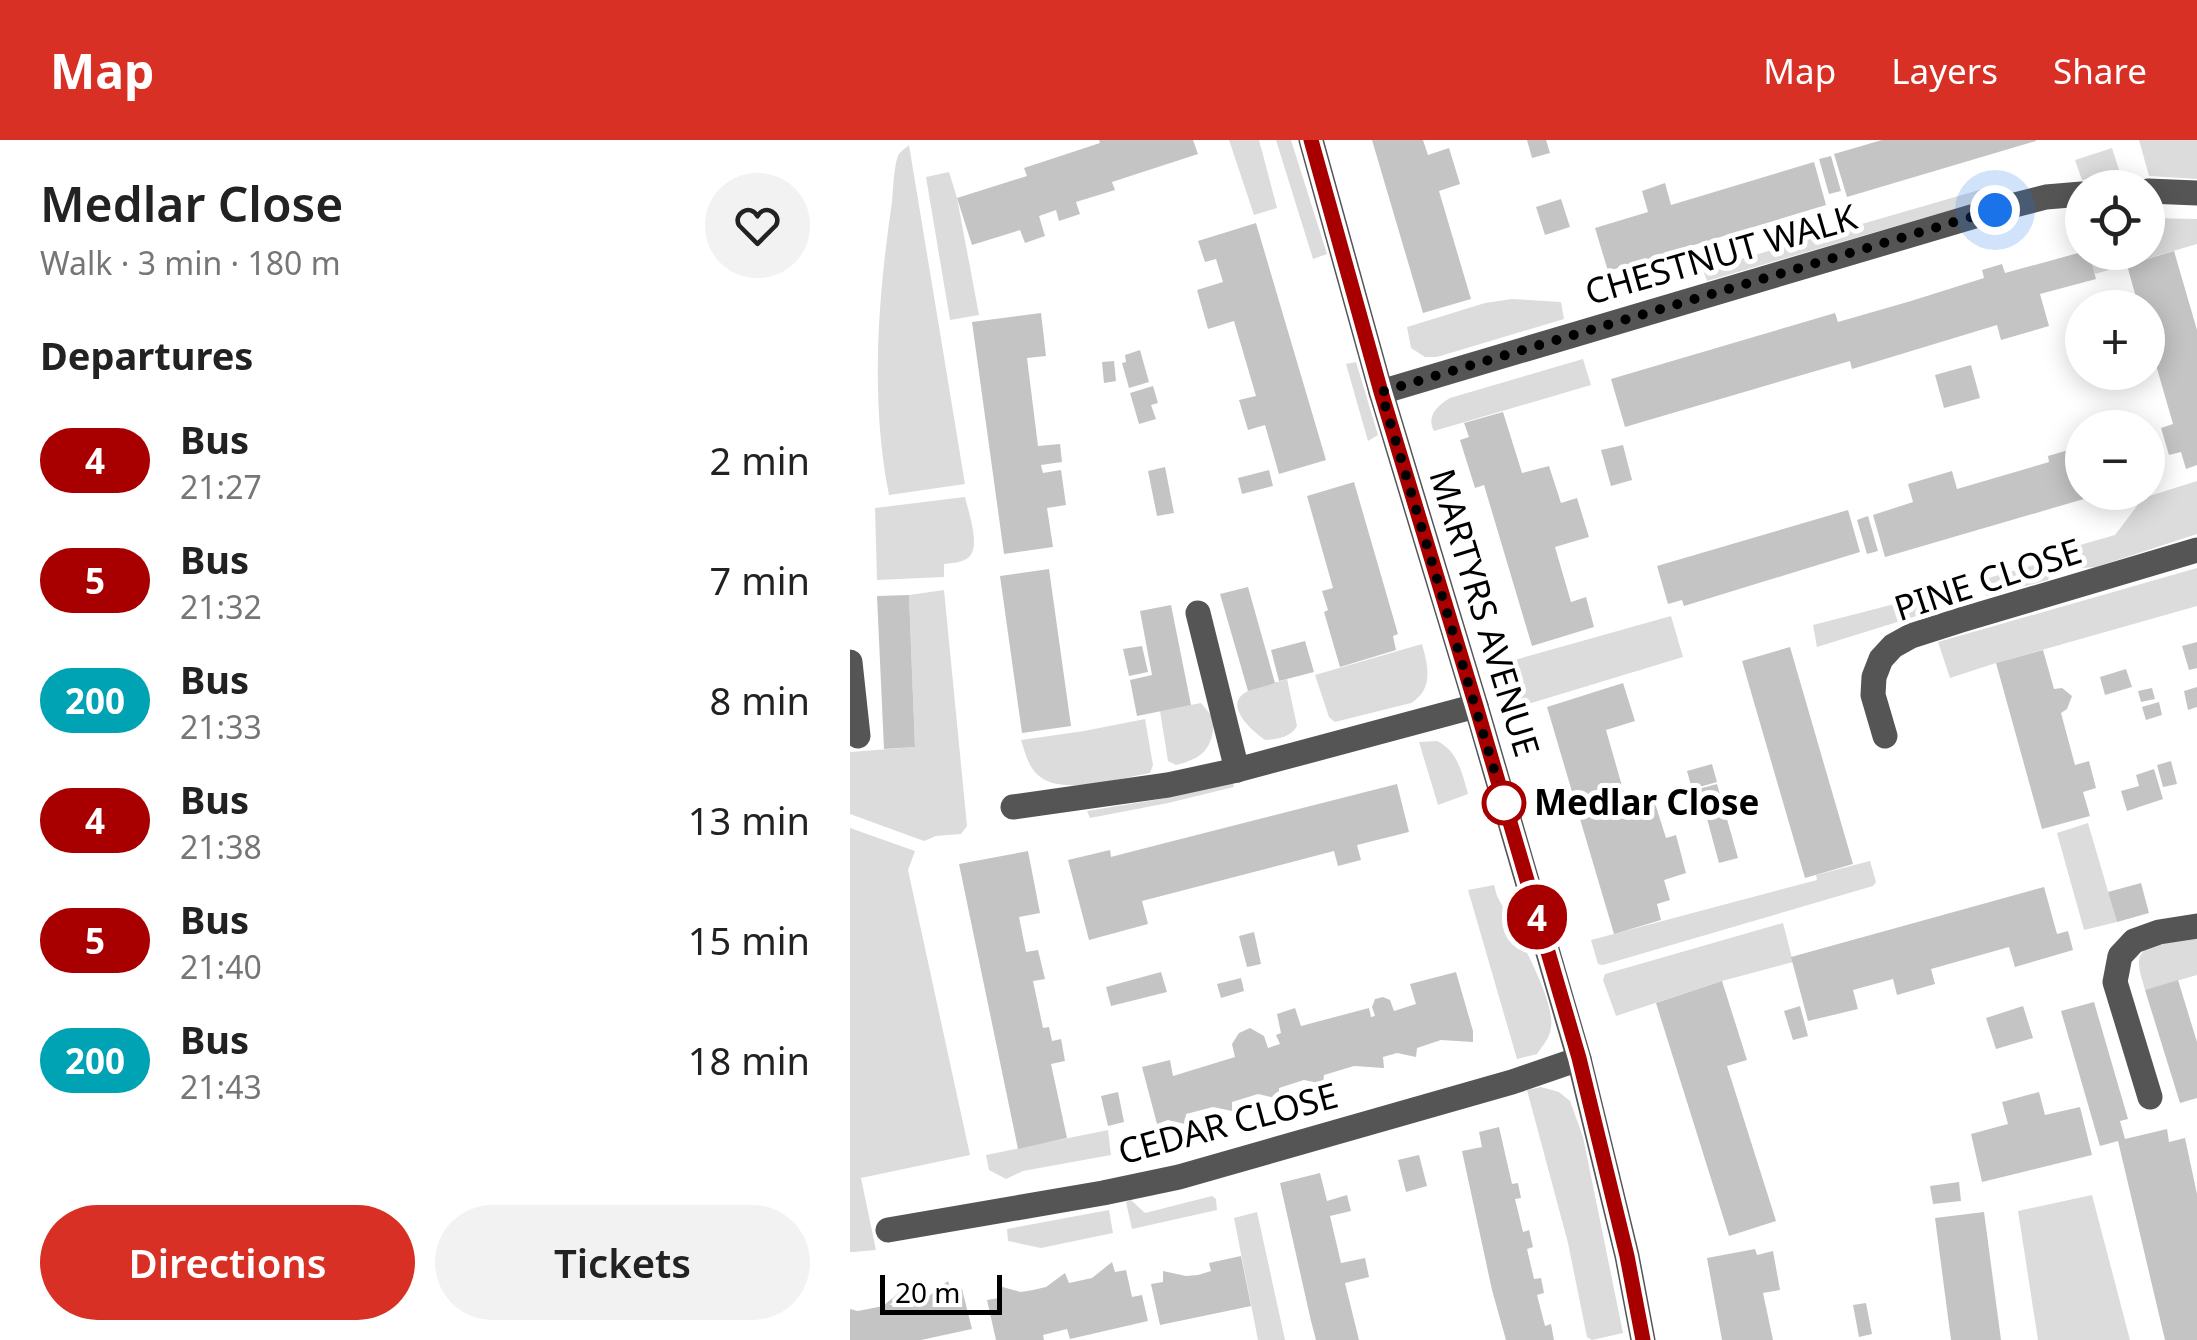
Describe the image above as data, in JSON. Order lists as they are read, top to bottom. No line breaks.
{"streets":{"street":["CHESTNUT WALK","PINE CLOSE","MARTYRS AVENUE","CEDAR CLOSE"]},"crossings":[["CHESTNUT WALK","MARTYRS AVENUE"],["MARTYRS AVENUE","CEDAR CLOSE"]],"places":["Medlar Close"],"lines":["bus line 4"],"scale_bar":"20 m","page":{"header":"Map","nav":["Map","Layers","Share"],"heading":[["Medlar Close","Walk · 3 min · 180 m"],"Departures"],"on_map":"4","map_buttons":["+","−"],"list":[{"mark":"4","name":"Bus","note":"21:27","value":"2 min"},{"mark":"5","name":"Bus","note":"21:32","value":"7 min"},{"mark":"200","name":"Bus","note":"21:33","value":"8 min"},{"mark":"4","name":"Bus","note":"21:38","value":"13 min"},{"mark":"5","name":"Bus","note":"21:40","value":"15 min"},{"mark":"200","name":"Bus","note":"21:43","value":"18 min"}],"buttons":["Directions","Tickets"],"scale":"20 m"}}
